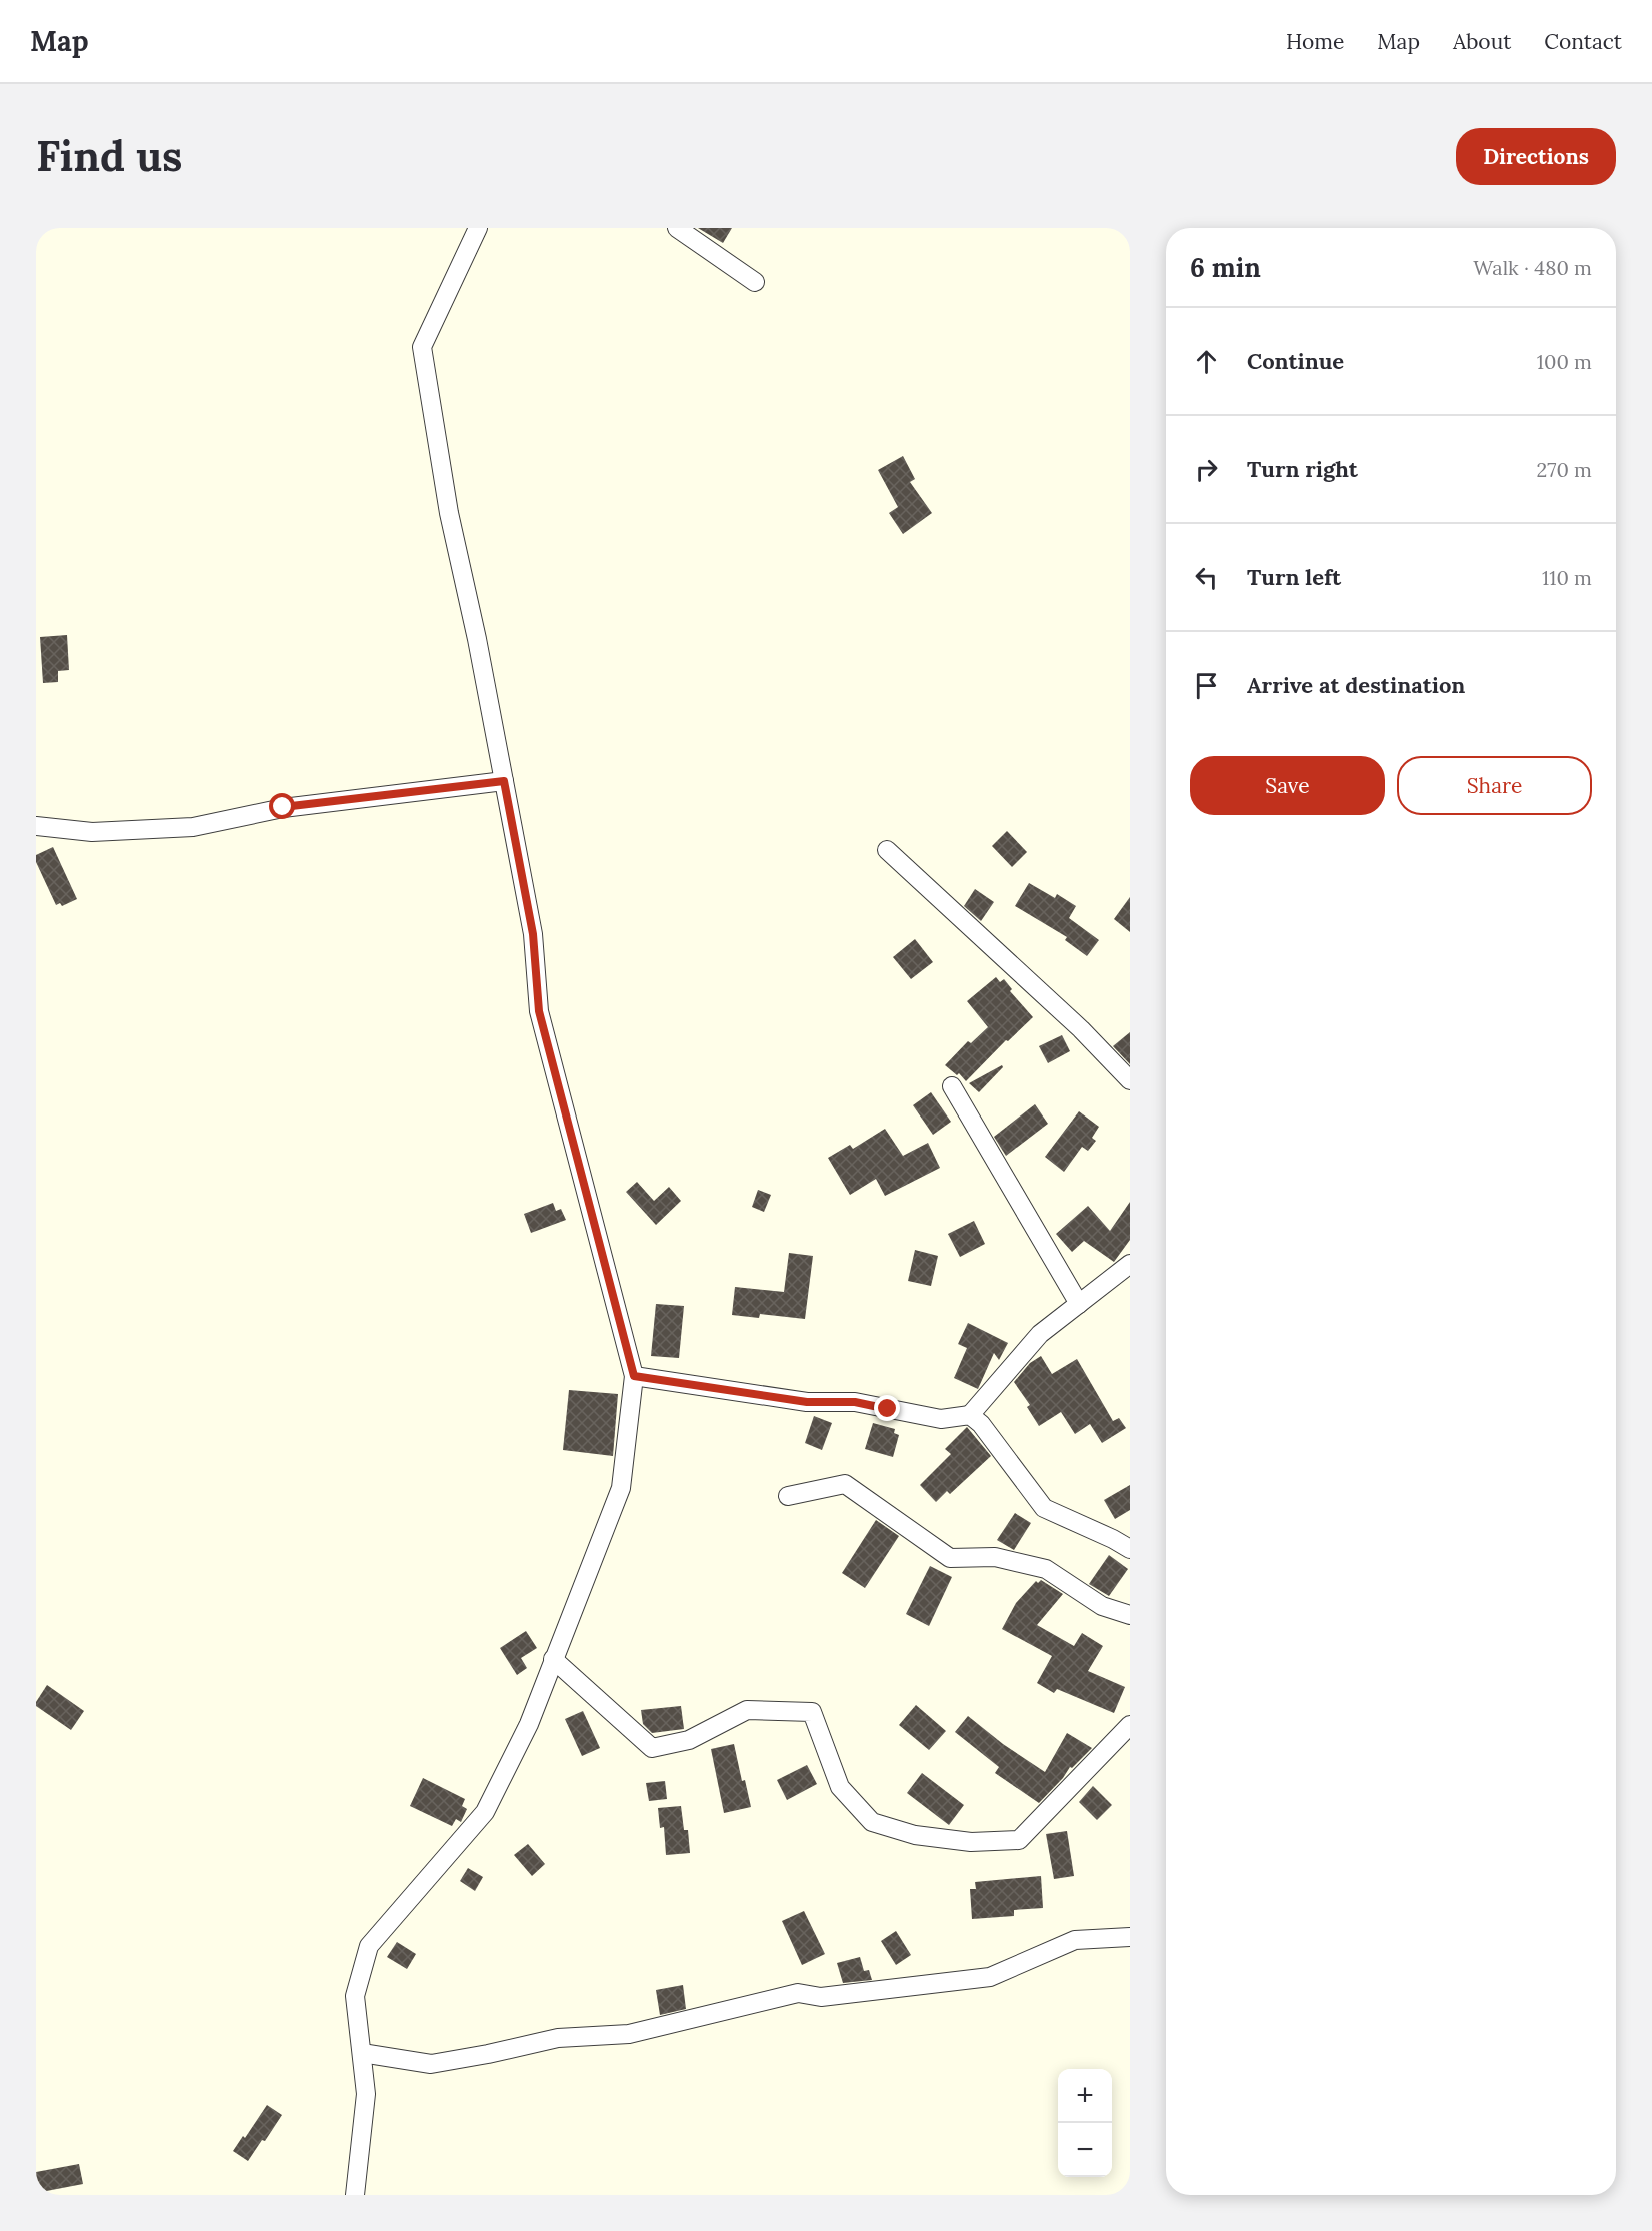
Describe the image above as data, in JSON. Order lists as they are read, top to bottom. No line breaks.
{"page":{"header":"Map","nav":["Home","Map","About","Contact"],"buttons":["Directions",["Save","Share"]],"title":"Find us","heading":["6 min","Walk · 480 m"],"list":[["Continue","100 m"],["Turn right","270 m"],["Turn left","110 m"],"Arrive at destination"],"map_buttons":["+","−"]}}
